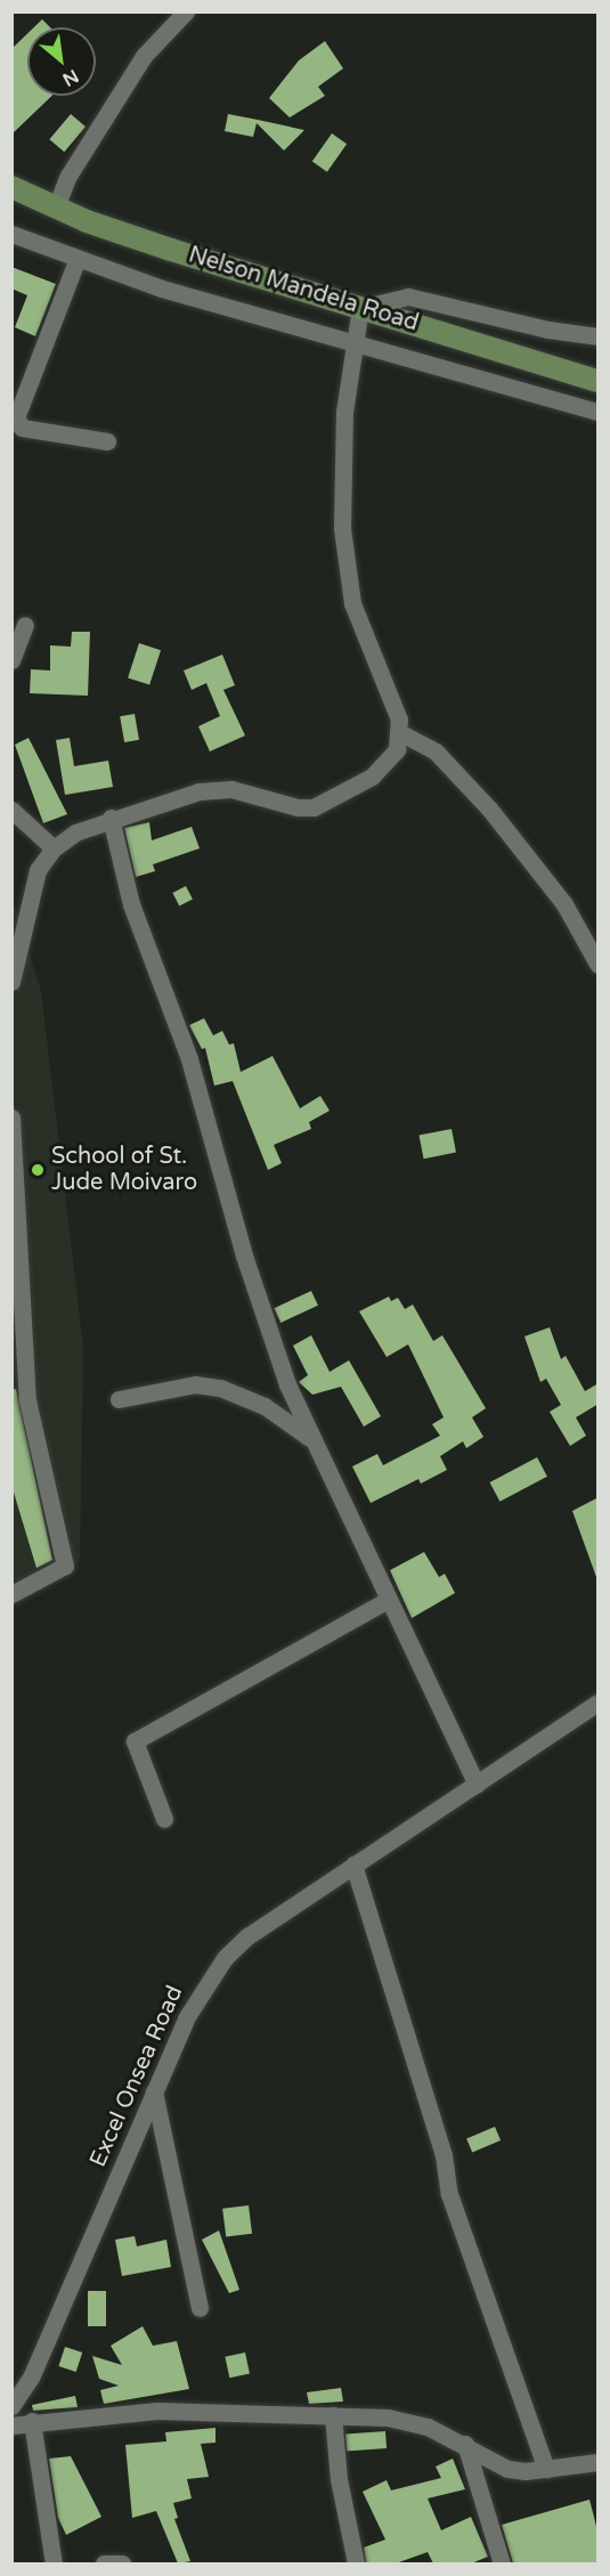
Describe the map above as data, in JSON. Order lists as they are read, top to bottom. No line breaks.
{"streets":{"main road":["Nelson Mandela Road"],"street":["Excel Onsea Road"]},"places":["School of St. Jude Moivaro"],"north":"bottom right"}
